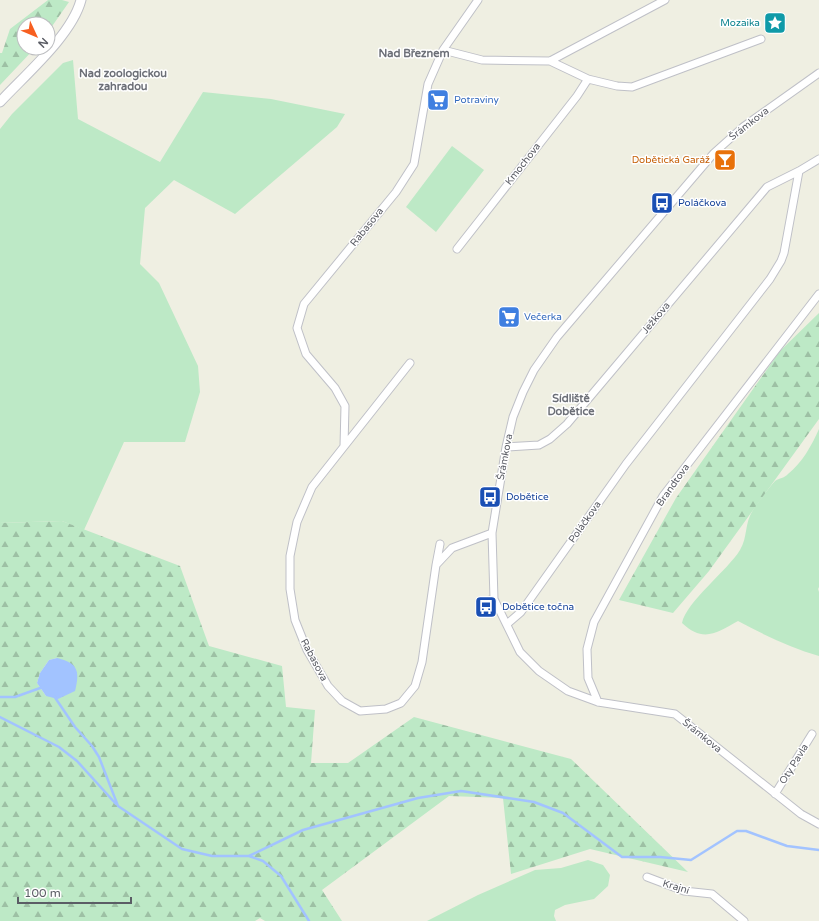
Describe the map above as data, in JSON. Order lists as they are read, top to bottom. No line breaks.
{"streets":{"street":["Šrámkova","Kmochova","Rabasova","Ježkova","Brandtova","Poláčkova","Oty Pavla","Krajní"]},"crossings":[["Šrámkova","Ježkova"],["Šrámkova","Brandtova"],["Šrámkova","Poláčkova"],["Šrámkova","Oty Pavla"],["Ježkova","Poláčkova"]],"districts":["Nad Březnem","Nad zoologickou zahradou","Sídliště Dobětice"],"places":{"place":["Mozaika"],"supermarket":["Potraviny","Večerka"],"bar":["Dobětická Garáž"],"bus stop":["Poláčkova","Dobětice","Dobětice točna"]},"scale_bar":"100 m","north":"bottom right"}
